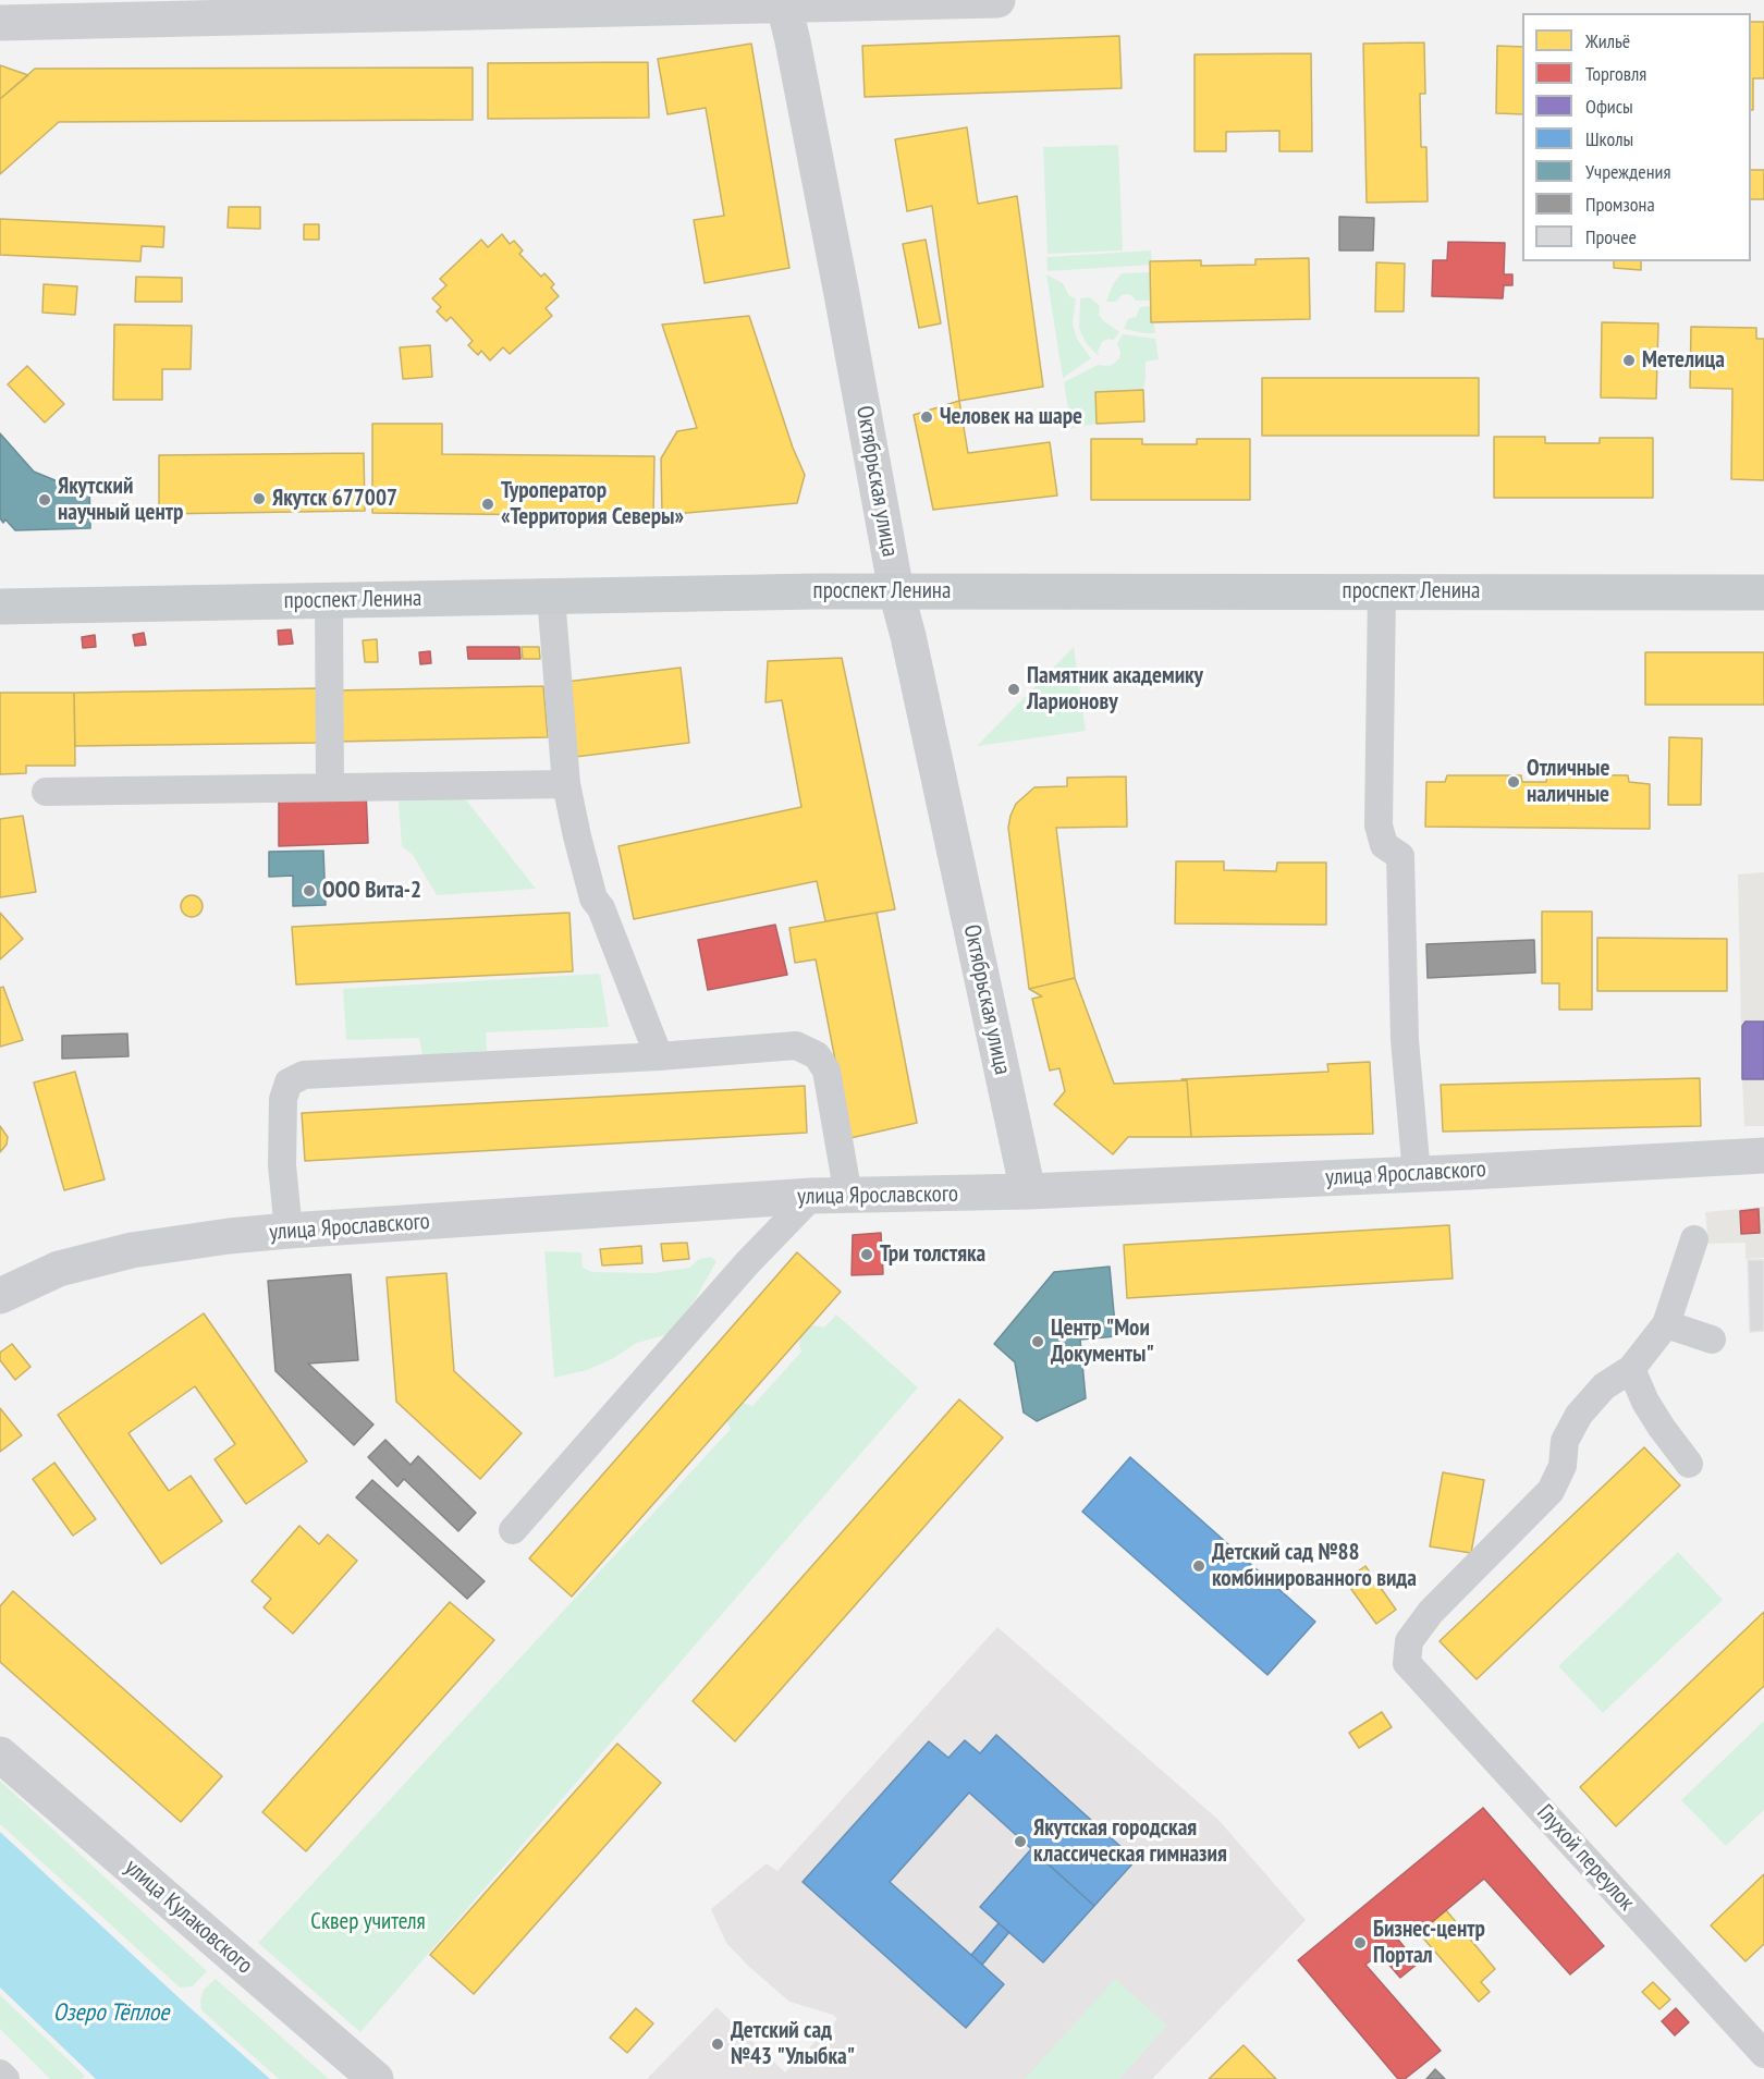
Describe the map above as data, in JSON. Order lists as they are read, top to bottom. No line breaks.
{"streets":{"main road":["проспект Ленина"],"street":["Октябрьская улица","улица Ярославского","Глухой переулок","улица Кулаковского"]},"crossings":[["Октябрьская улица","проспект Ленина"],["Октябрьская улица","улица Ярославского"]],"water":["Озеро Тёплое"],"parks":["Сквер учителя"],"places":["Метелица","Человек на шаре","Якутск 677007","Якутский научный центр","Туроператор «Территория Северы»","Памятник академику Ларионову","Отличные наличные","ООО Вита-2","Три толстяка","Центр \"Мои Документы\"","Детский сад №88 комбинированного вида","Якутская городская классическая гимназия","Бизнес-центр Портал","Детский сад №43 \"Улыбка\""],"legend":["Жильё","Торговля","Офисы","Школы","Учреждения","Промзона","Прочее"]}
